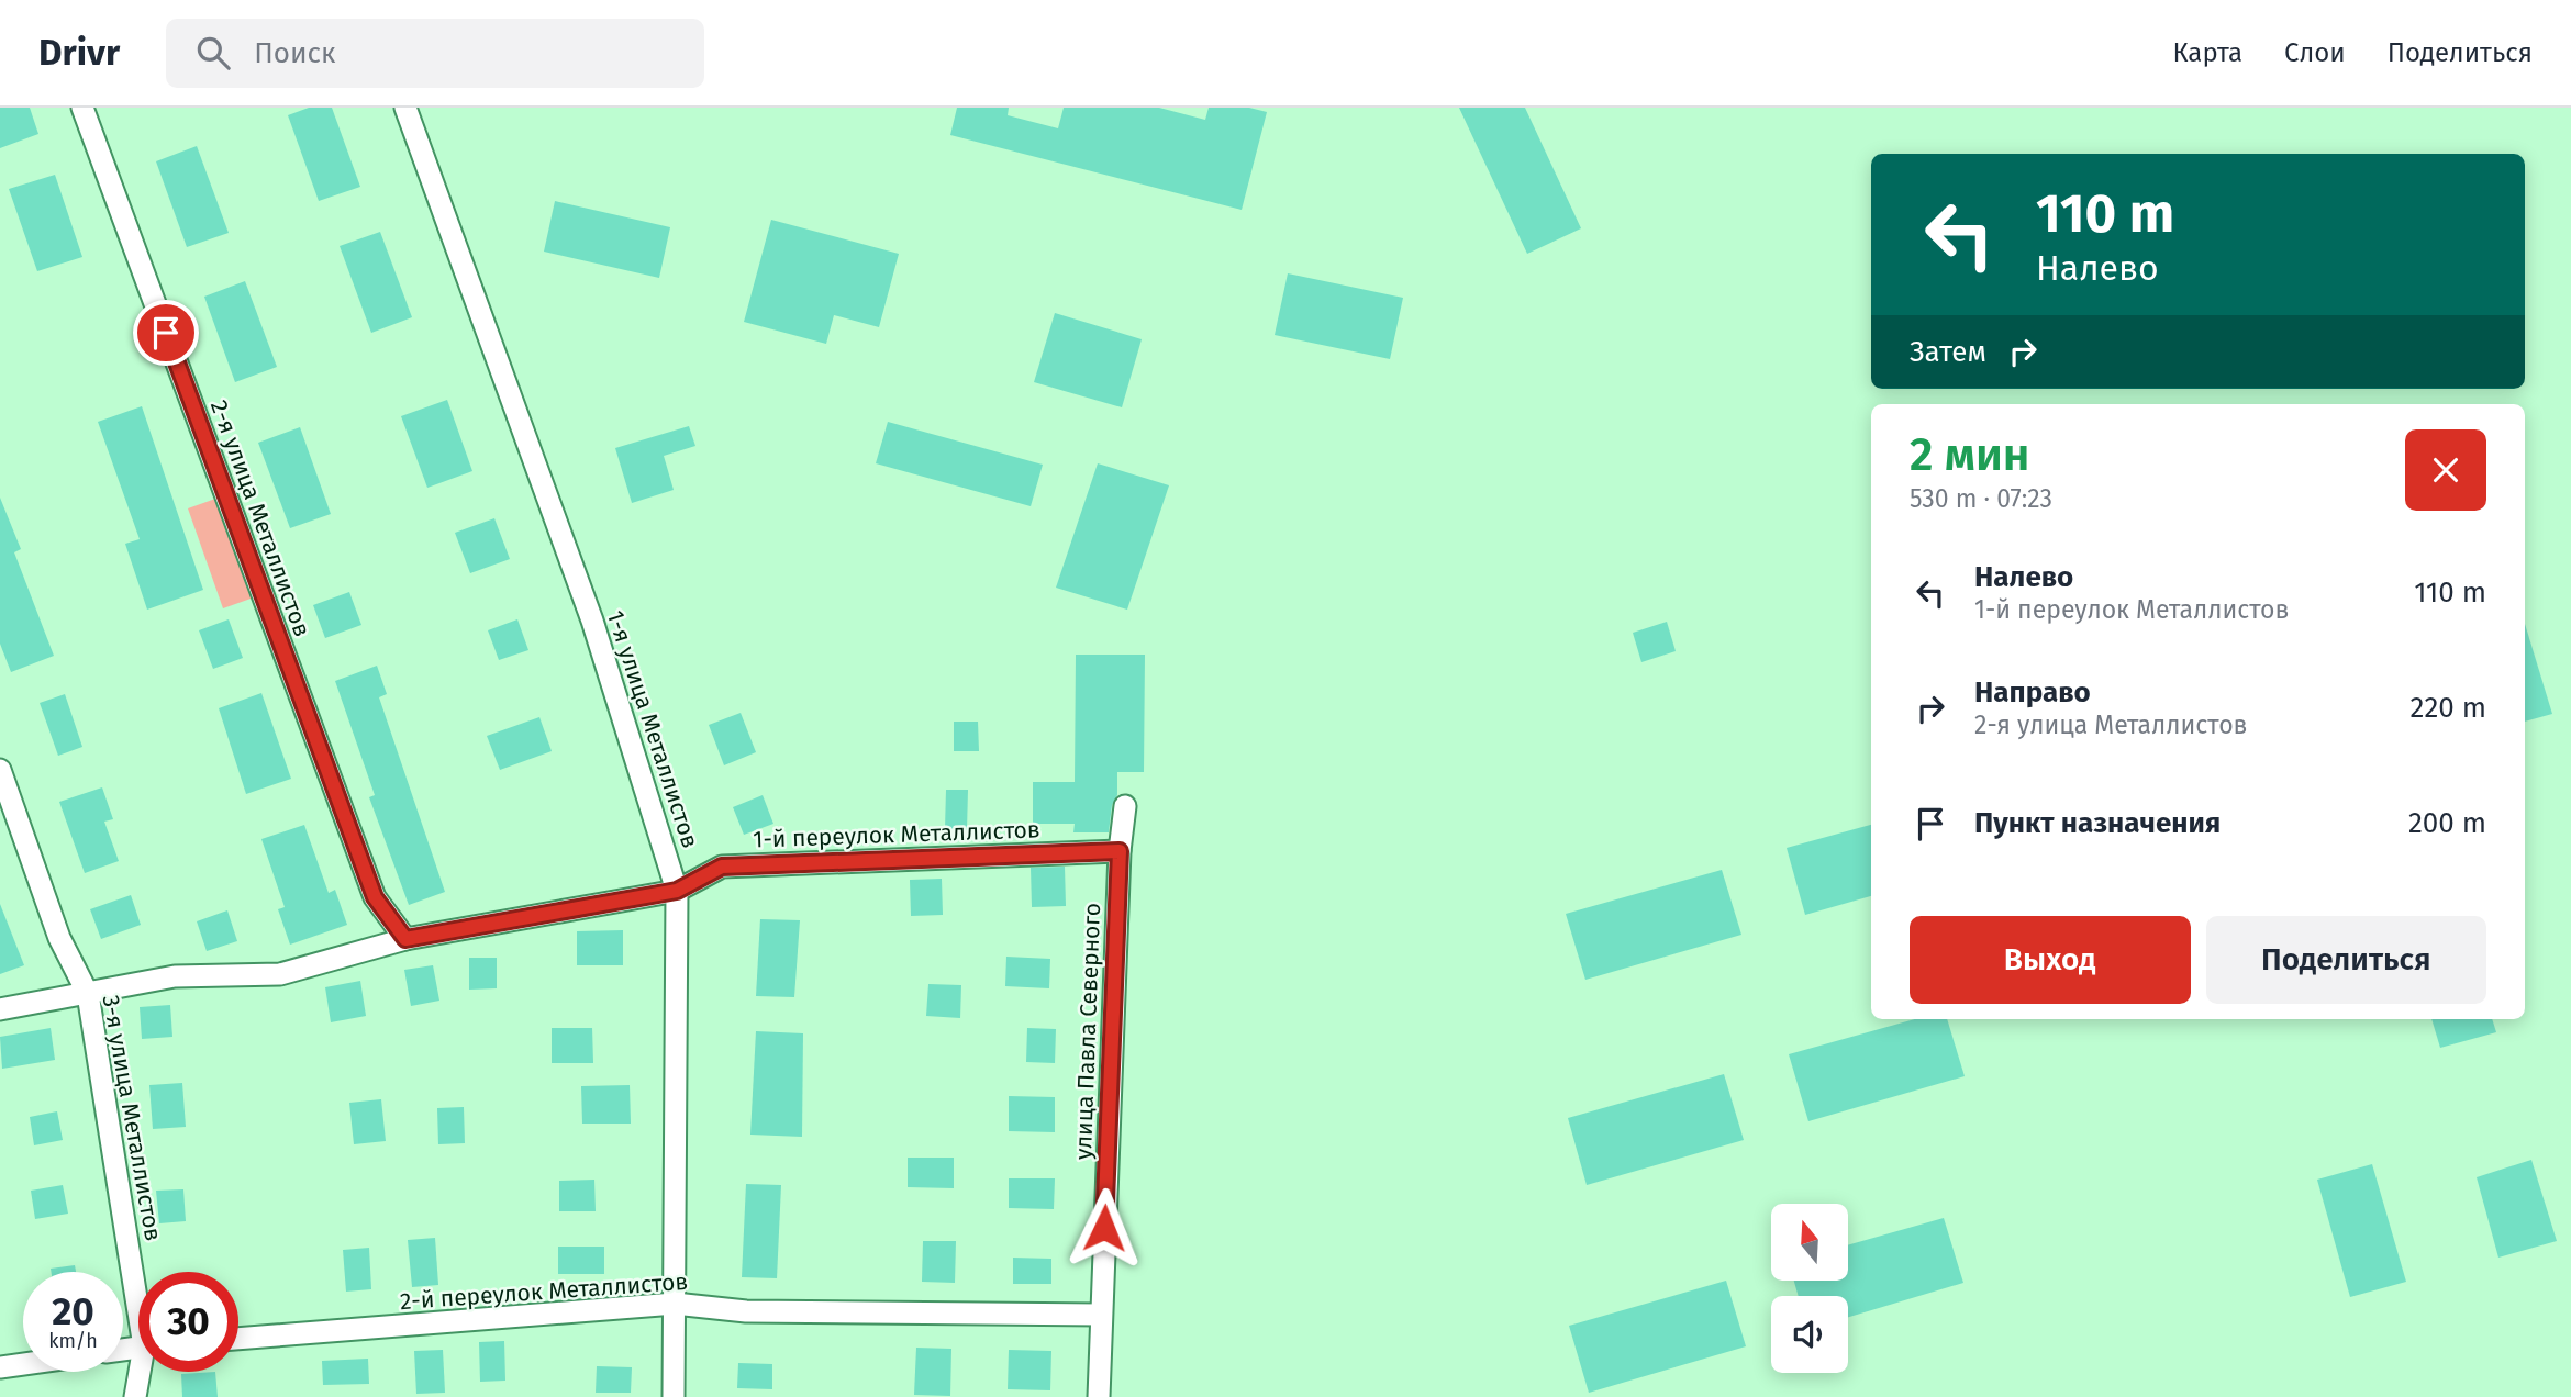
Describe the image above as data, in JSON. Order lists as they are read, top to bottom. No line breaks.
{"streets":{"street":["2-я улица Металлистов","1-я улица Металлистов","1-й переулок Металлистов","улица Павла Северного","3-я улица Металлистов","2-й переулок Металлистов"]},"crossings":[["2-я улица Металлистов","1-й переулок Металлистов"],["1-я улица Металлистов","1-й переулок Металлистов"],["1-я улица Металлистов","2-й переулок Металлистов"],["1-й переулок Металлистов","улица Павла Северного"],["1-й переулок Металлистов","3-я улица Металлистов"],["улица Павла Северного","2-й переулок Металлистов"]],"north":"top","page":{"header":"Drivr","search":"Поиск","nav":["Карта","Слои","Поделиться"],"turn":["110 m","Налево"],"then":"Затем","heading":["2 мин","530 m · 07:23"],"list":[{"name":"Налево","note":"1-й переулок Металлистов","value":"110 m"},{"name":"Направо","note":"2-я улица Металлистов","value":"220 m"},{"name":"Пункт назначения","value":"200 m"}],"buttons":["Выход","Поделиться"],"speed":"20 km/h","limit":"30"}}
